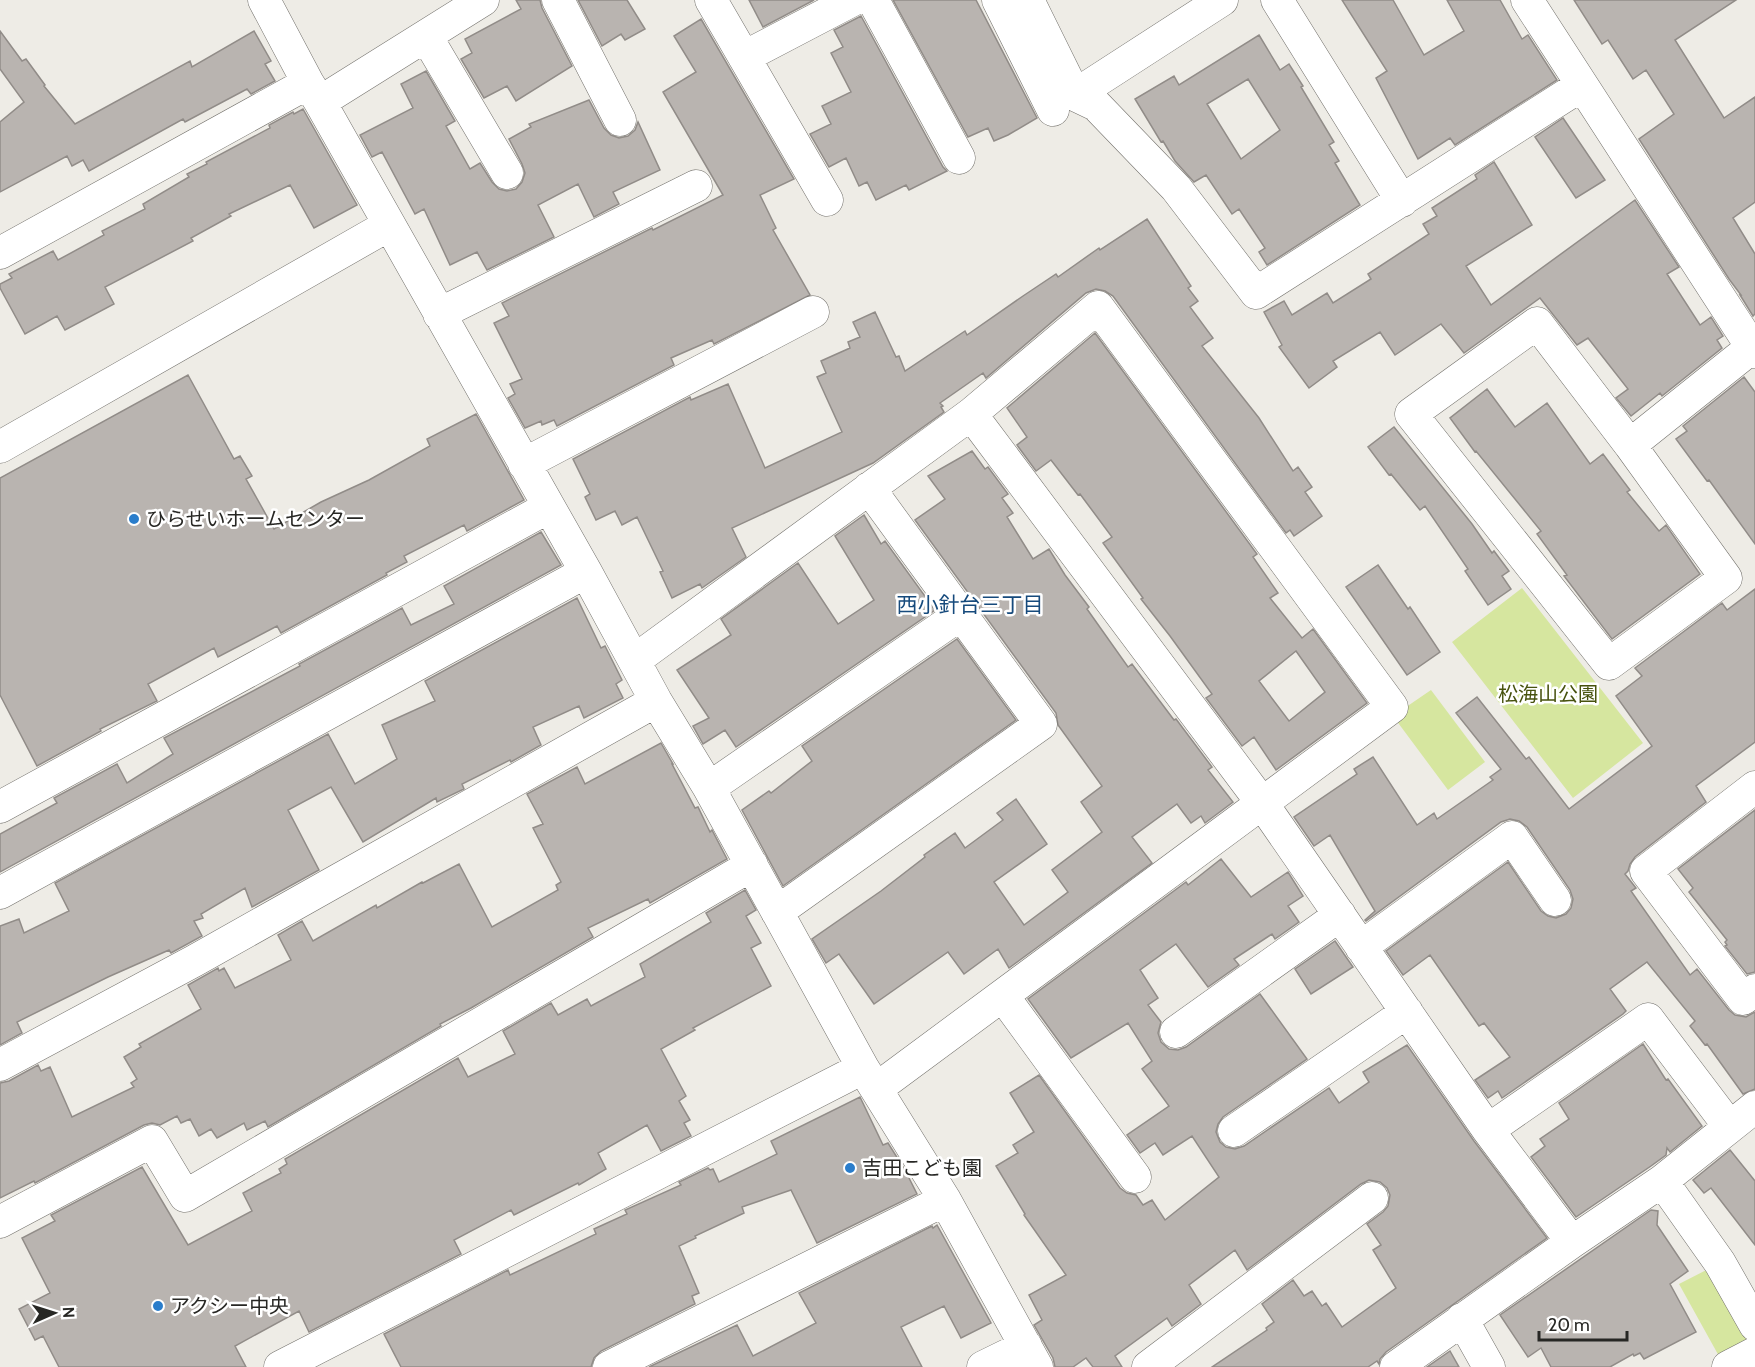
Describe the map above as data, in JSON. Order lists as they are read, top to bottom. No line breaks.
{"districts":["西小針台三丁目"],"parks":["松海山公園"],"places":["ひらせいホームセンター","吉田こども園","アクシー中央"],"scale_bar":"20 m","north":"right"}
